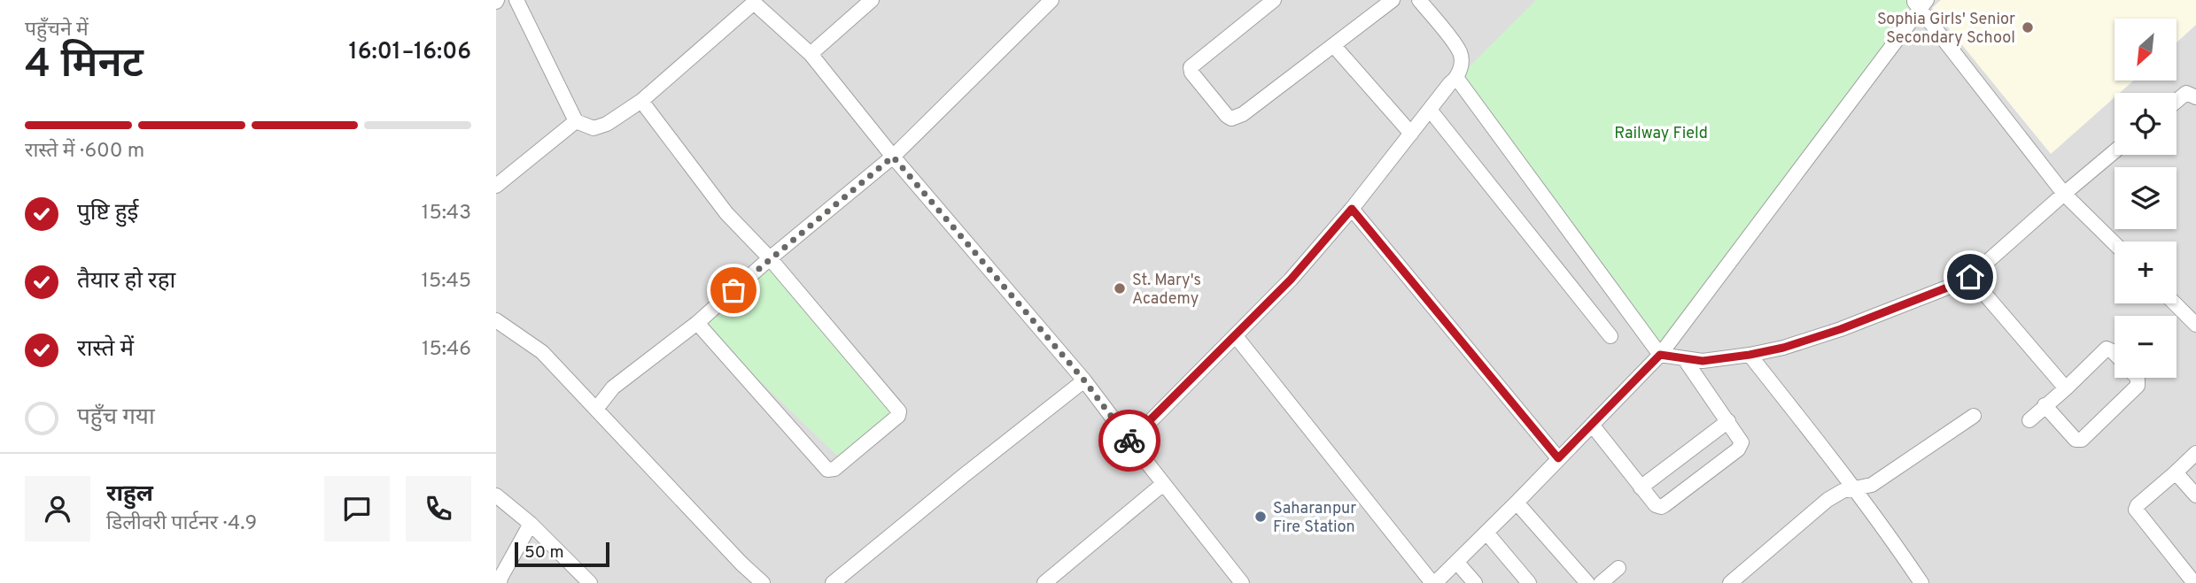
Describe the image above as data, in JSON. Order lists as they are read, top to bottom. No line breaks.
{"parks":["Railway Field"],"places":["Sophia Girls' Senior Secondary School","St. Mary's Academy","Saharanpur Fire Station"],"scale_bar":"50 m","north":"bottom left","page":{"heading":["4 मिनट","पहुँचने में","16:01–16:06"],"panel":["राहुल","डिलीवरी पार्टनर · 4.9"],"map_buttons":["+","−"],"bar":"रास्ते में · 600 m","list":[["पुष्टि हुई","15:43"],["तैयार हो रहा","15:45"],["रास्ते में","15:46"],"पहुँच गया"],"scale":"50 m"}}
